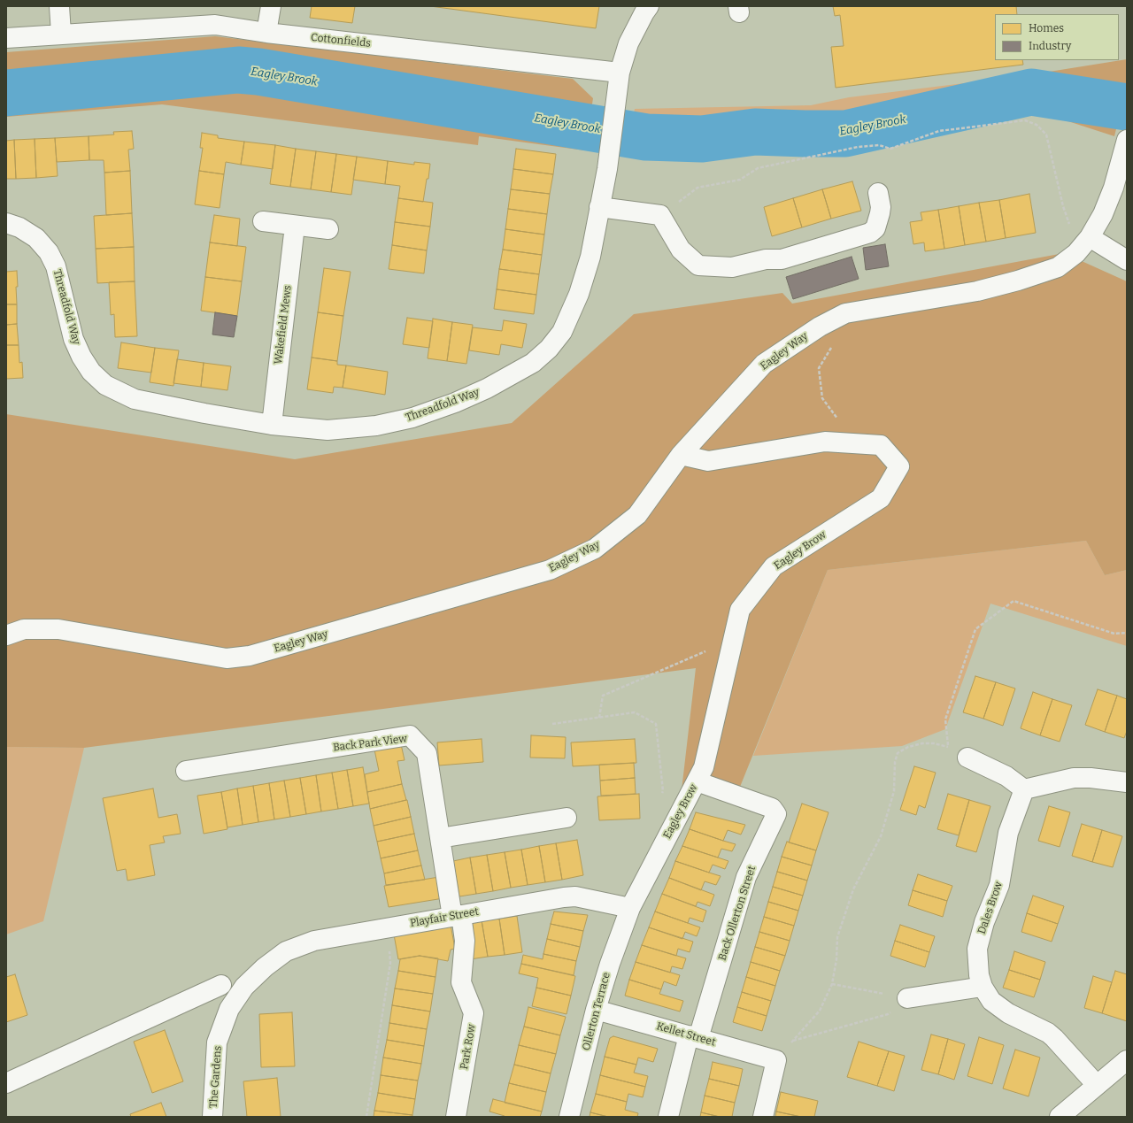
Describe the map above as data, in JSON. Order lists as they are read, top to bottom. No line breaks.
{"streets":{"street":["Cottonfields","Threadfold Way","Wakefield Mews","Eagley Way","Eagley Brow","Back Park View","Dales Brow","Back Ollerton Street","Playfair Street","Ollerton Terrace","Kellet Street","Park Row","The Gardens"]},"crossings":[["Cottonfields","Threadfold Way"],["Threadfold Way","Wakefield Mews"],["Eagley Way","Eagley Brow"],["Eagley Brow","Back Ollerton Street"],["Eagley Brow","Playfair Street"],["Eagley Brow","Ollerton Terrace"],["Back Park View","Playfair Street"],["Back Park View","Park Row"],["Back Ollerton Street","Kellet Street"],["Playfair Street","Ollerton Terrace"],["Playfair Street","Park Row"],["Playfair Street","The Gardens"],["Ollerton Terrace","Kellet Street"]],"water":["Eagley Brook"],"legend":["Homes","Industry"]}
